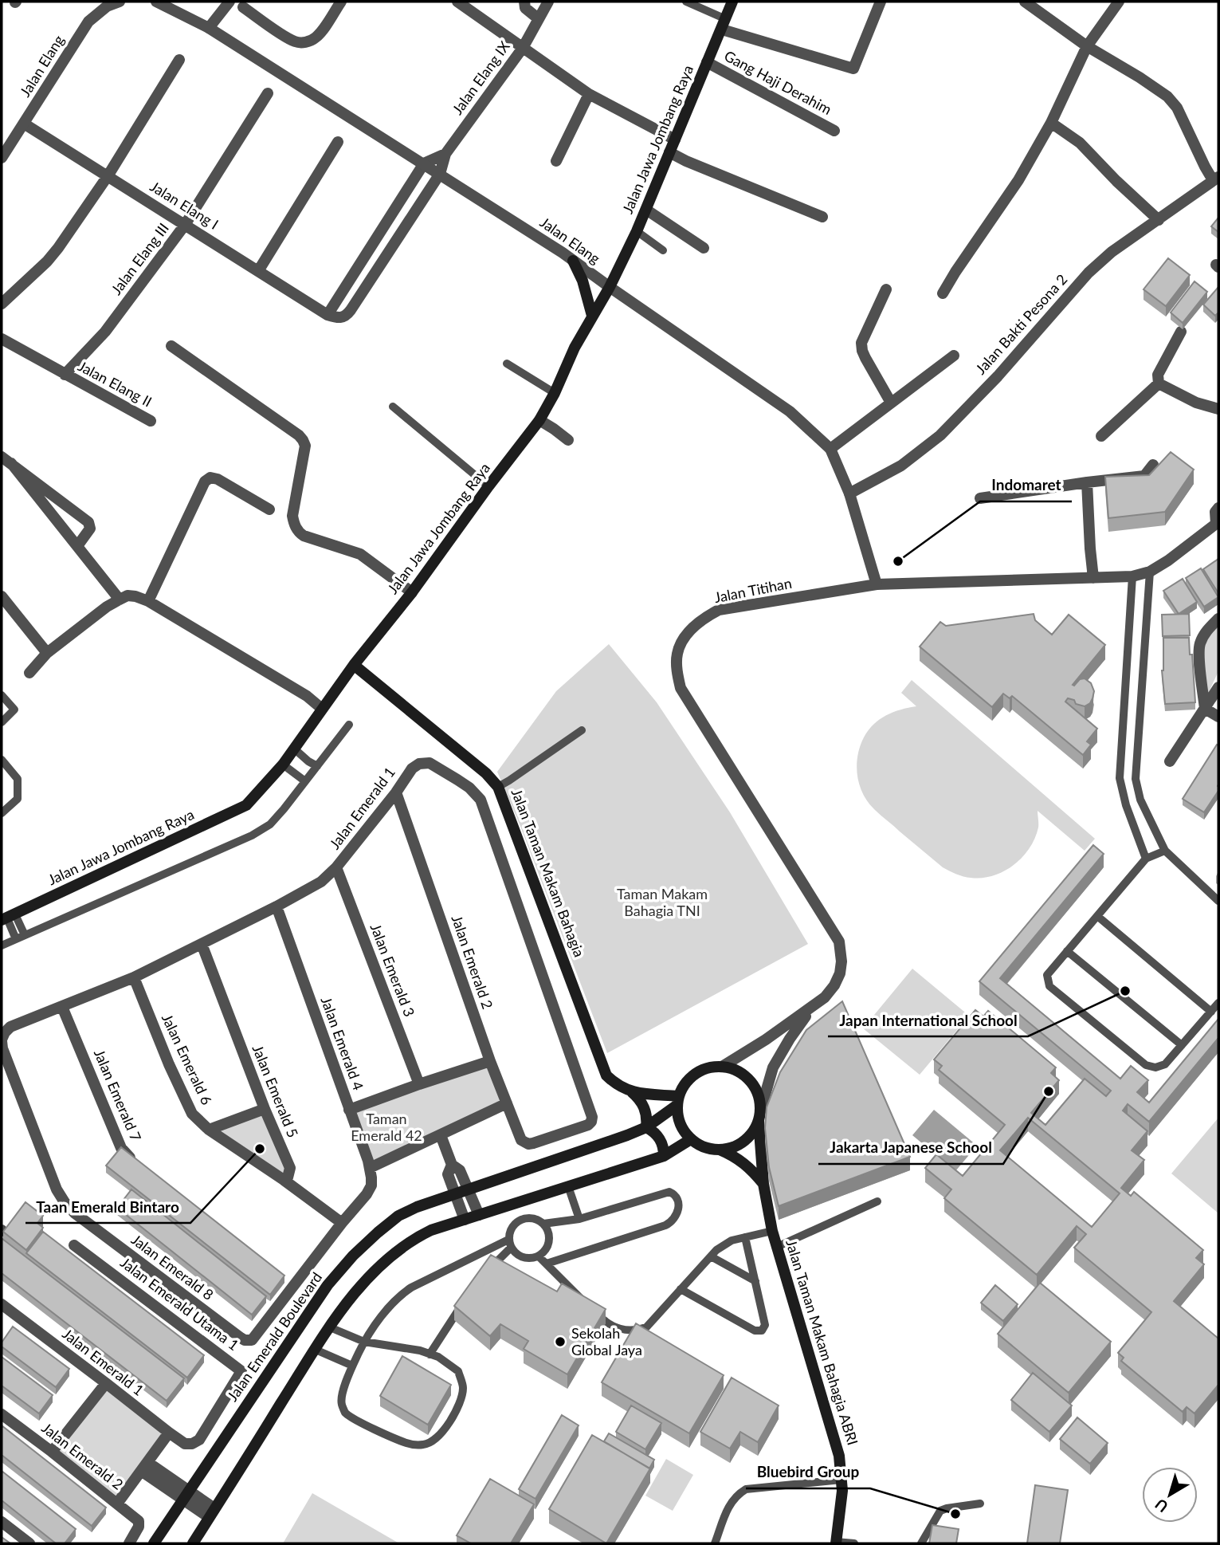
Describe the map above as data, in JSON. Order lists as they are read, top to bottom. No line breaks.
{"streets":{"main road":["Jalan Jawa Jombang Raya","Jalan Taman Makam Bahagia","Jalan Emerald Boulevard","Jalan Taman Makam Bahagia ABRI"],"street":["Jalan Elang","Jalan Elang IX","Gang Haji Derahim","Jalan Elang I","Jalan Elang III","Jalan Bakti Pesona 2","Jalan Elang II","Jalan Titihan","Jalan Emerald 1","Jalan Emerald 2","Jalan Emerald 3","Jalan Emerald 4","Jalan Emerald 6","Jalan Emerald 5","Jalan Emerald 7","Jalan Emerald 8","Jalan Emerald Utama 1"]},"crossings":[["Jalan Elang","Jalan Elang IX"],["Jalan Elang","Jalan Jawa Jombang Raya"],["Jalan Elang","Jalan Elang I"],["Jalan Elang","Jalan Bakti Pesona 2"],["Jalan Elang","Jalan Titihan"],["Jalan Elang IX","Jalan Elang I"],["Gang Haji Derahim","Jalan Jawa Jombang Raya"],["Jalan Jawa Jombang Raya","Jalan Taman Makam Bahagia"],["Jalan Elang I","Jalan Elang III"],["Jalan Elang III","Jalan Elang II"],["Jalan Titihan","Jalan Taman Makam Bahagia"],["Jalan Titihan","Jalan Emerald Boulevard"],["Jalan Titihan","Jalan Taman Makam Bahagia ABRI"],["Jalan Emerald 1","Jalan Emerald 2"],["Jalan Emerald 1","Jalan Emerald 3"],["Jalan Emerald 1","Jalan Emerald 4"],["Jalan Emerald 1","Jalan Emerald 6"],["Jalan Emerald 1","Jalan Emerald 5"],["Jalan Emerald 1","Jalan Emerald 7"],["Jalan Emerald 1","Jalan Emerald 8"],["Jalan Emerald 1","Jalan Emerald Utama 1"],["Jalan Taman Makam Bahagia","Jalan Emerald Boulevard"],["Jalan Taman Makam Bahagia","Jalan Taman Makam Bahagia ABRI"],["Jalan Emerald 4","Jalan Emerald 8"],["Jalan Emerald 6","Jalan Emerald 5"],["Jalan Emerald Boulevard","Jalan Taman Makam Bahagia ABRI"]],"parks":["Taman Makam Bahagia TNI","Taman Emerald 42"],"places":["Indomaret","Japan International School","Jakarta Japanese School","Taan Emerald Bintaro","Sekolah Global Jaya","Bluebird Group"],"north":"bottom left"}
